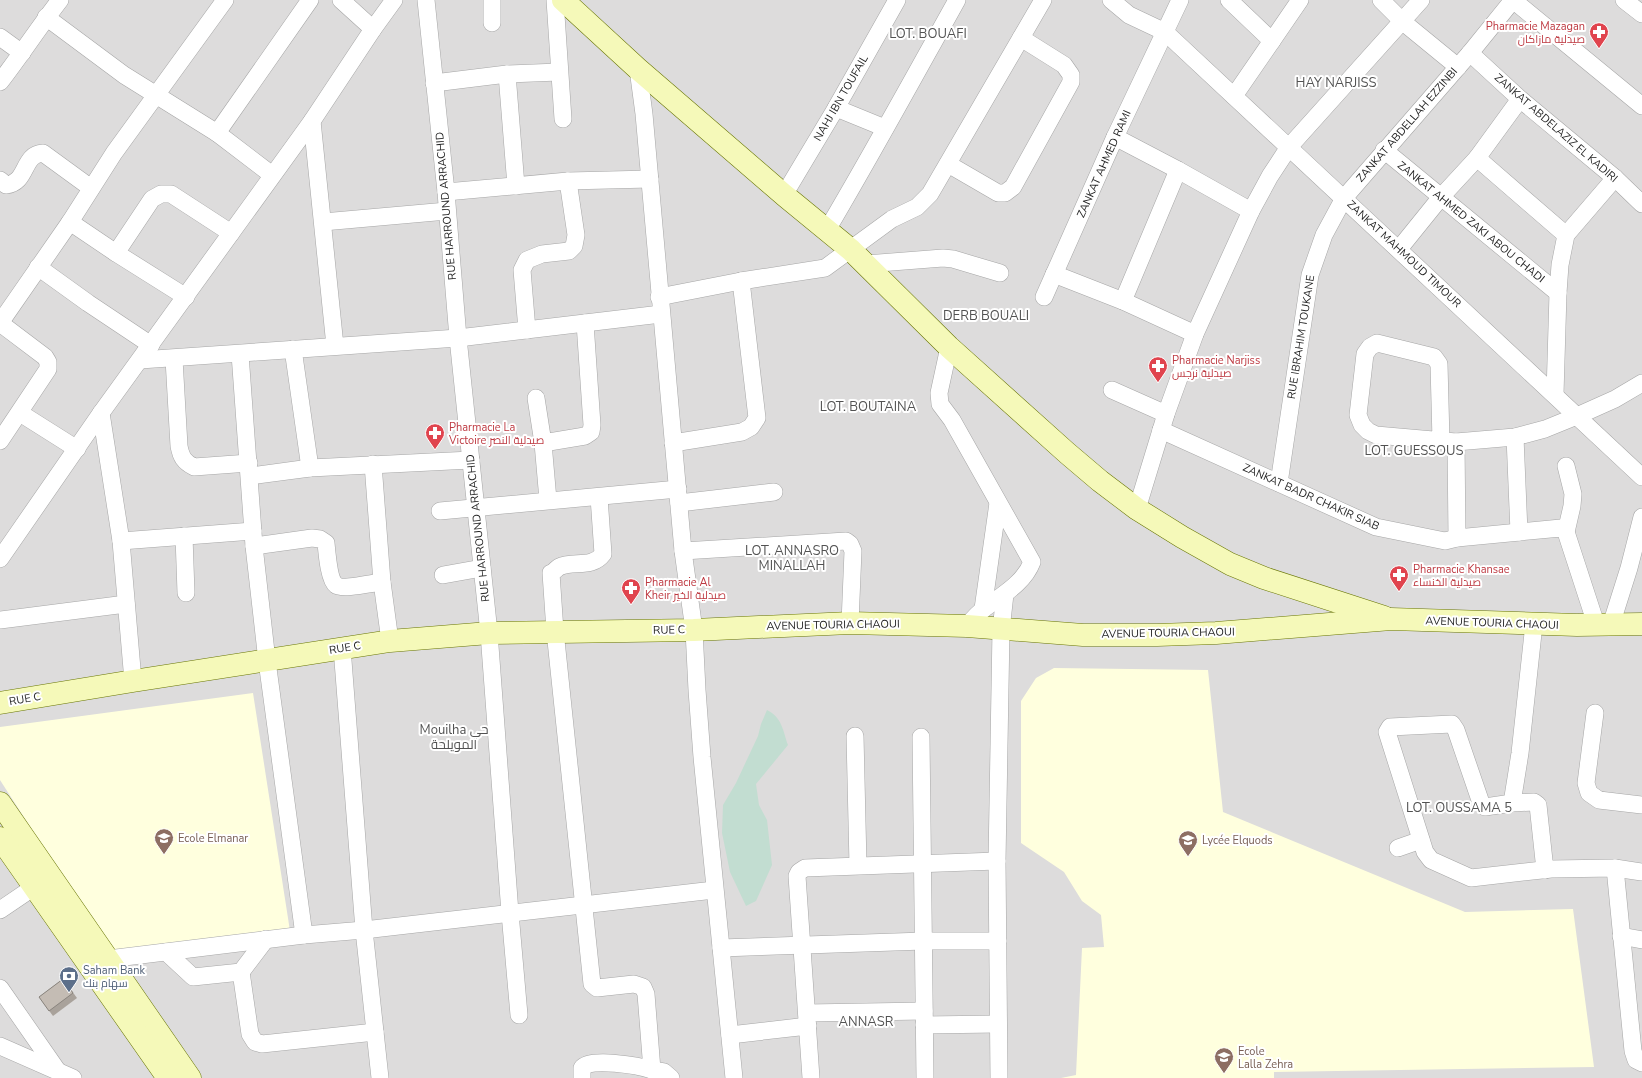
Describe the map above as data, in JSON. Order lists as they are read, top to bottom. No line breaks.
{"streets":{"street":["NAHJ IBN TOUFAIL","ZANKAT ABDELLAH EZZINBI","ZANKAT ABDELAZIZ EL KADIRI","ZANKAT AHMED RAMI","RUE HARROUND ARRACHID","ZANKAT AHMED ZAKI ABOU CHADI","ZANKAT MAHMOUD TIMOUR","RUE IBRAHIM TOUKANE","ZANKAT BADR CHAKIR SIAB","AVENUE TOURIA CHAOUI","RUE C"]},"crossings":[["ZANKAT ABDELLAH EZZINBI","ZANKAT ABDELAZIZ EL KADIRI"],["ZANKAT ABDELLAH EZZINBI","ZANKAT AHMED ZAKI ABOU CHADI"],["ZANKAT ABDELLAH EZZINBI","ZANKAT MAHMOUD TIMOUR"],["ZANKAT ABDELLAH EZZINBI","RUE IBRAHIM TOUKANE"],["ZANKAT AHMED RAMI","ZANKAT MAHMOUD TIMOUR"],["RUE HARROUND ARRACHID","RUE C"],["ZANKAT MAHMOUD TIMOUR","RUE IBRAHIM TOUKANE"],["RUE IBRAHIM TOUKANE","ZANKAT BADR CHAKIR SIAB"],["AVENUE TOURIA CHAOUI","RUE C"]],"districts":["LOT. BOUAFI","HAY NARJISS","DERB BOUALI","LOT. BOUTAINA","LOT. GUESSOUS","LOT. ANNASRO MINALLAH","Mouilha حي المويلحة","LOT. OUSSAMA 5","ANNASR"],"places":{"pharmacy":["Pharmacie Mazagan صيدلية مازاكان","Pharmacie Narjiss صيدلية نرجس","Pharmacie La Victoire صيدلية النصر","Pharmacie Khansae صيدلية الخنساء","Pharmacie Al Kheir صيدلية الخير"],"school or university":["Ecole Elmanar","Lycée Elquods","Ecole Lalla Zehra"],"bank":["Saham Bank سهام بنك"]}}
